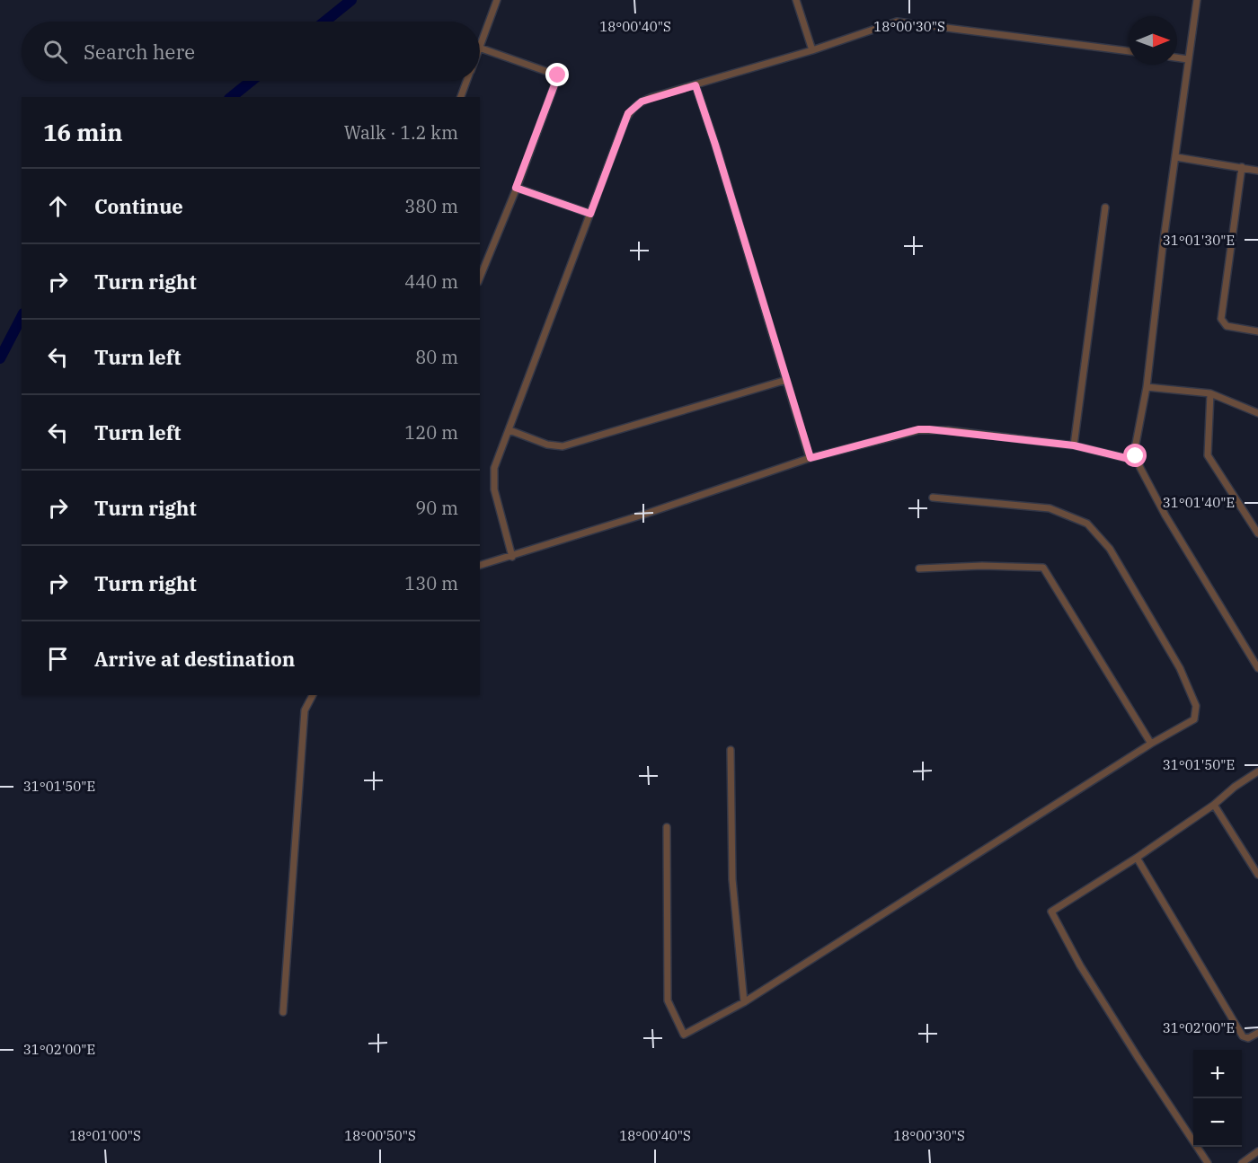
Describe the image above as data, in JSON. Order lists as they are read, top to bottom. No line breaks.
{"north":"right","page":{"search":"Search here","heading":["16 min","Walk · 1.2 km"],"list":[["Continue","380 m"],["Turn right","440 m"],["Turn left","80 m"],["Turn left","120 m"],["Turn right","90 m"],["Turn right","130 m"],"Arrive at destination"],"map_buttons":["+","−"]},"coordinates":["18°00'40\"S","18°00'30\"S","31°01'30\"E","31°01'40\"E","31°01'50\"E","31°02'00\"E","18°01'00\"S","18°00'50\"S"]}
